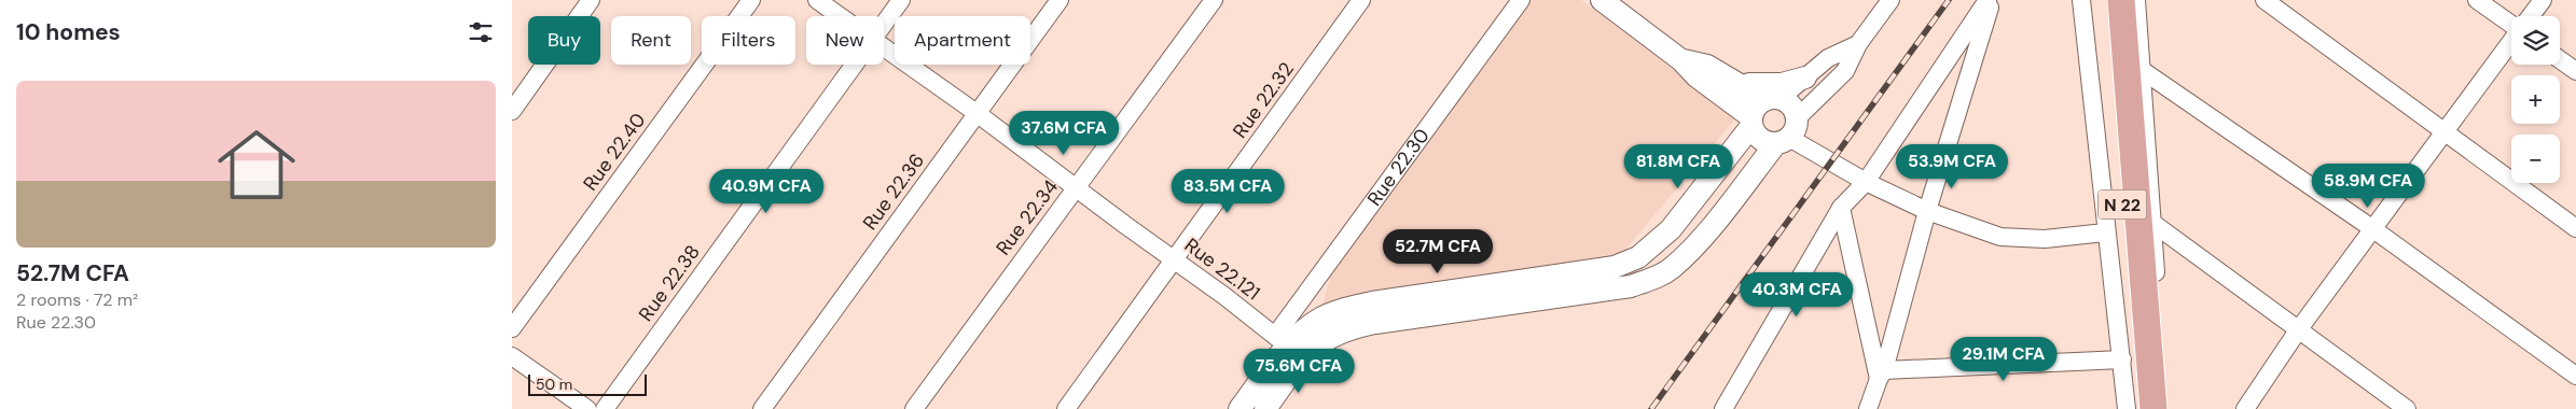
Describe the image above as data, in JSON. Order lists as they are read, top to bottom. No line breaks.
{"streets":{"main road":["N 22"],"street":["Rue 22.32","Rue 22.40","Rue 22.30","Rue 22.36","Rue 22.34","Rue 22.121","Rue 22.38"]},"crossings":[["Rue 22.32","Rue 22.121"],["Rue 22.30","Rue 22.121"],["Rue 22.36","Rue 22.121"],["Rue 22.34","Rue 22.121"]],"scale_bar":"50 m","page":{"heading":"10 homes","map_buttons":["+","−"],"chip":["Buy","Rent","Filters","New","Apartment"],"list":[{"name":"52.7M CFA","note":"2 rooms · 72 m² · Rue 22.30"}],"price":["37.6M CFA","81.8M CFA","53.9M CFA","58.9M CFA","40.9M CFA","83.5M CFA","52.7M CFA","40.3M CFA","29.1M CFA","75.6M CFA"],"scale":"50 m"}}
